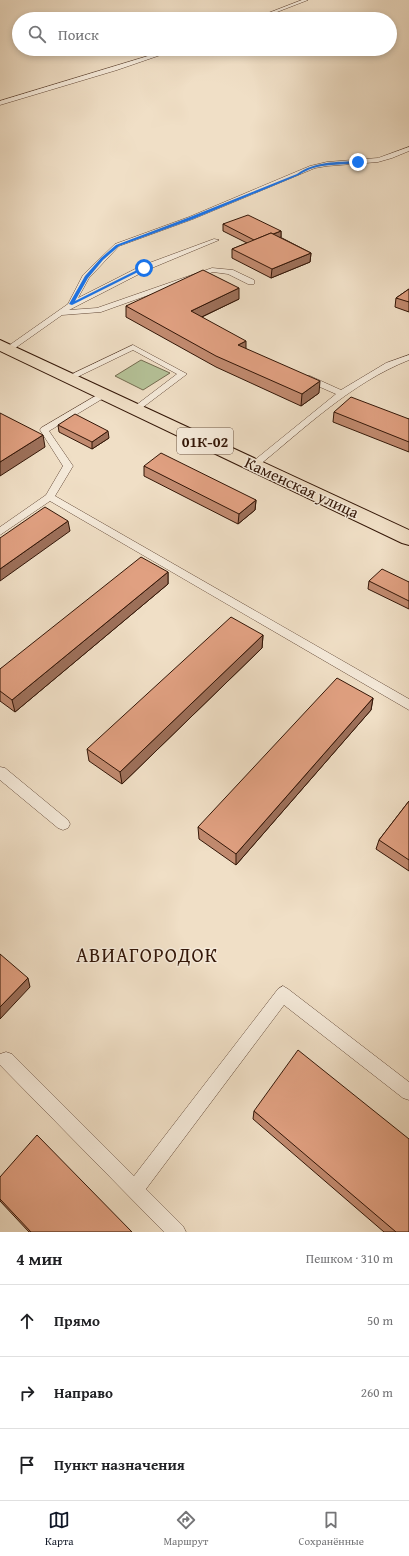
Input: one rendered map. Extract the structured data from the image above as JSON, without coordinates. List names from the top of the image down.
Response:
{
  "streets": {
    "main road": ["01К-02", "Каменская улица"]
  },
  "districts": ["АВИАГОРОДОК"],
  "page": {
    "search": "Поиск",
    "heading": ["4 мин", "Пешком · 310 m"],
    "list": [
      ["Прямо", "50 m"],
      ["Направо", "260 m"],
      "Пункт назначения"
    ],
    "nav": ["Карта", "Маршрут", "Сохранённые"]
  }
}
